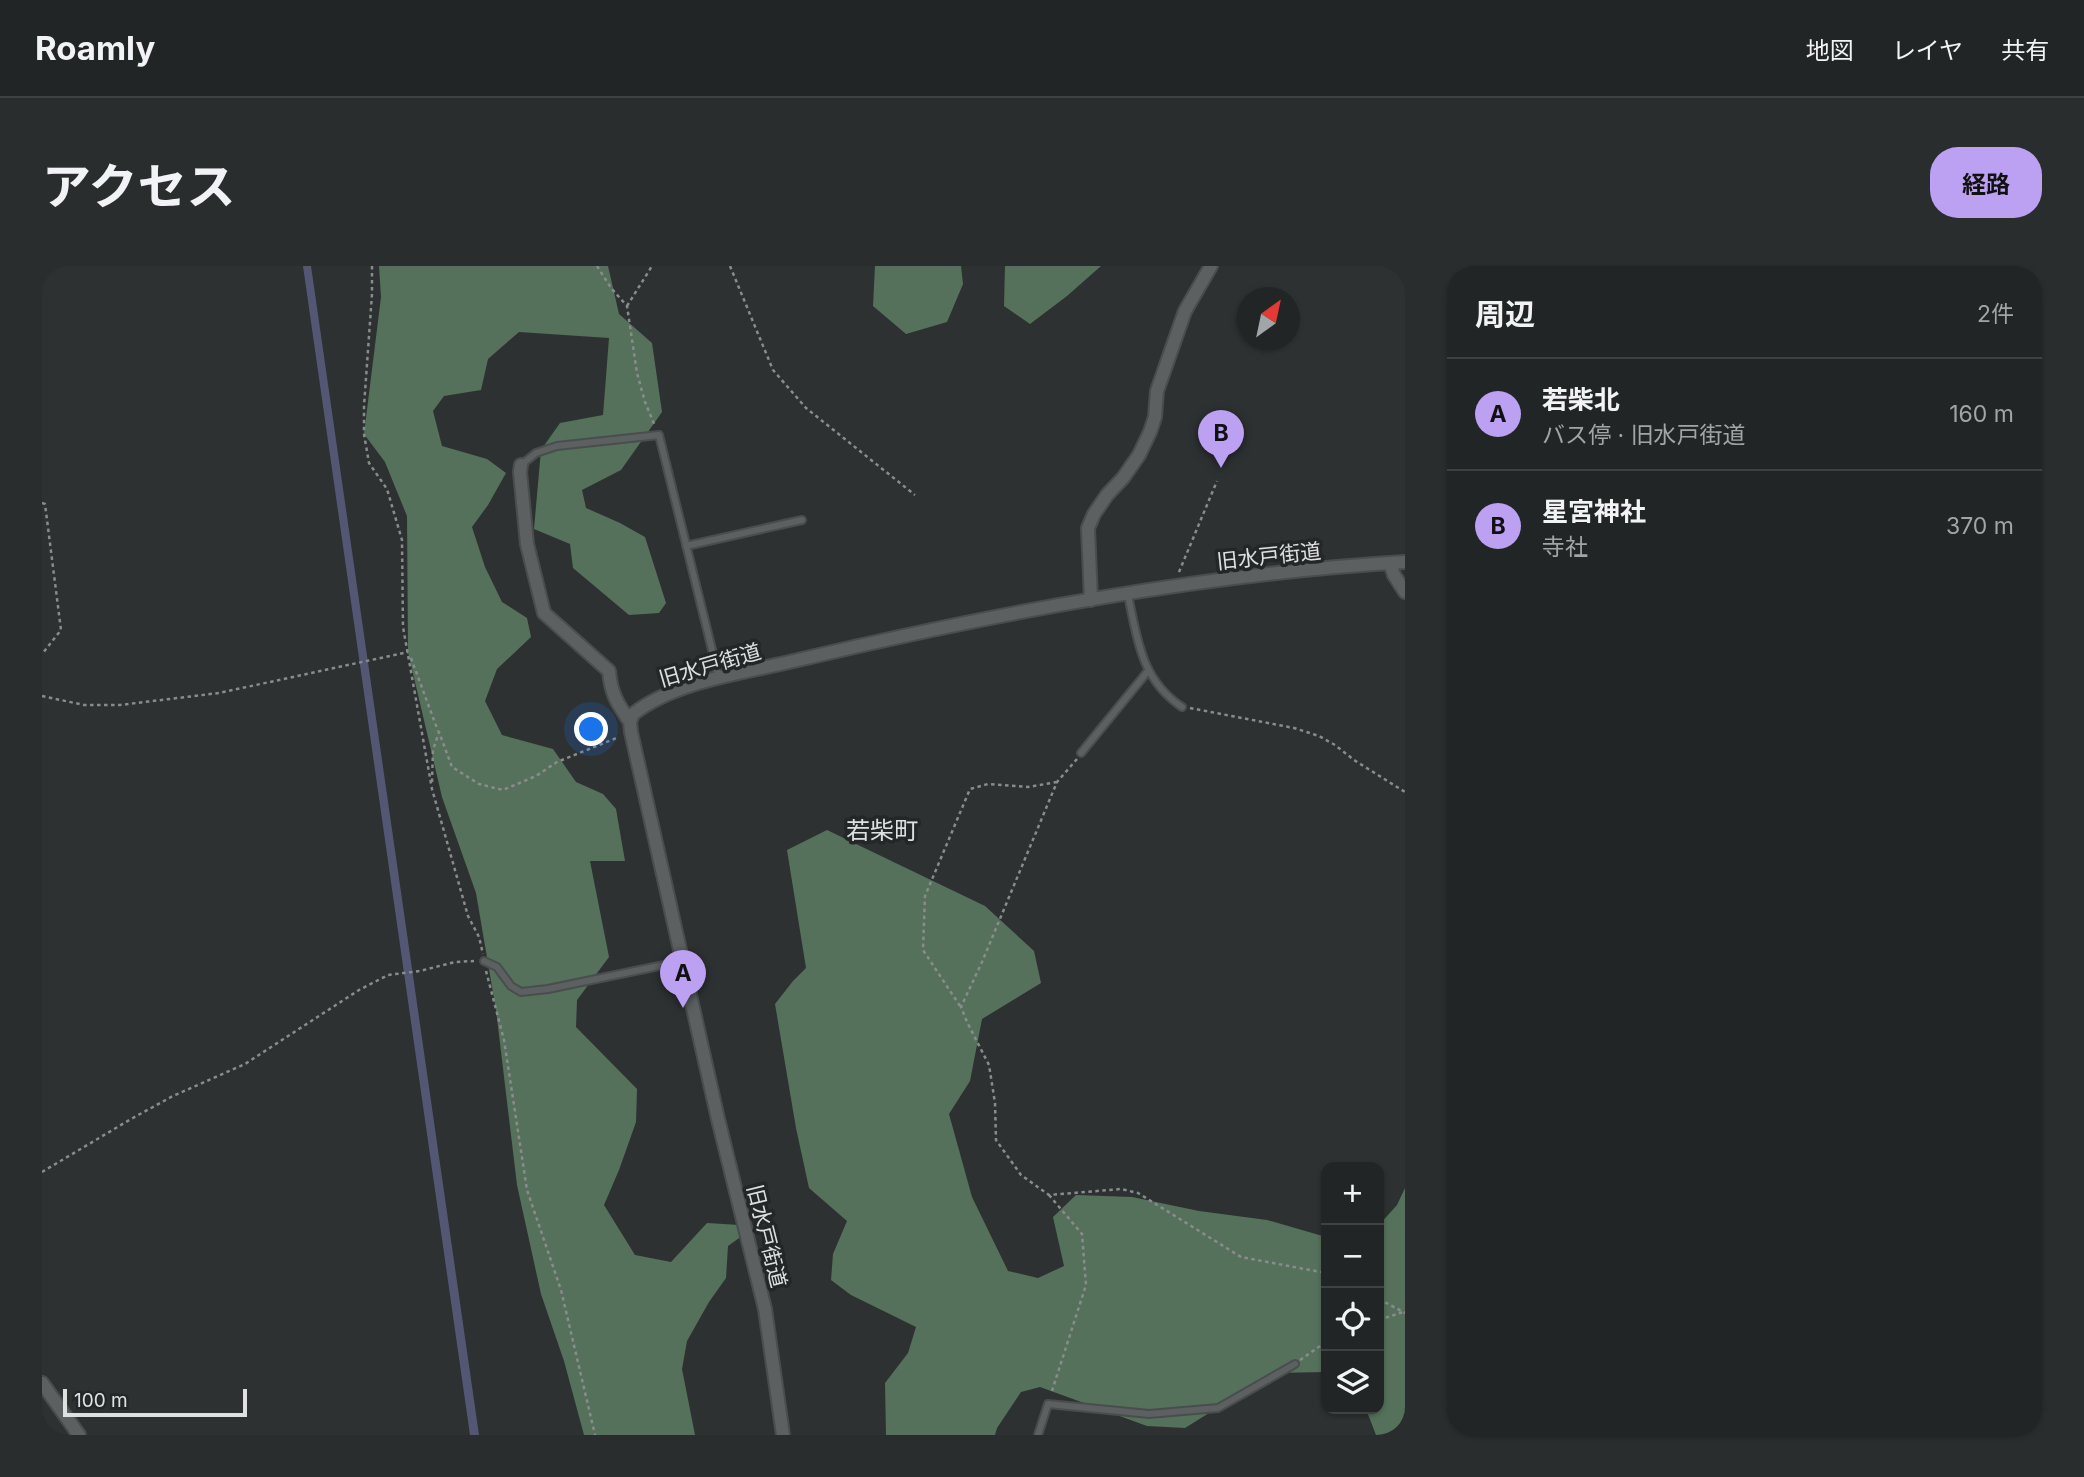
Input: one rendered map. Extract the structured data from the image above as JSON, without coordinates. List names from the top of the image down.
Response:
{
  "streets": {
    "street": ["旧水戸街道"]
  },
  "districts": ["若柴町"],
  "scale_bar": "100 m",
  "north": "top right",
  "page": {
    "header": "Roamly",
    "nav": ["地図", "レイヤ", "共有"],
    "title": "アクセス",
    "buttons": "経路",
    "heading": ["周辺", "2件"],
    "list": [
      {
        "mark": "A",
        "name": "若柴北",
        "note": "バス停 · 旧水戸街道",
        "value": "160 m"
      },
      {
        "mark": "B",
        "name": "星宮神社",
        "note": "寺社",
        "value": "370 m"
      }
    ],
    "pins": ["B", "A"],
    "map_buttons": ["+", "−"],
    "scale": "100 m"
  }
}
